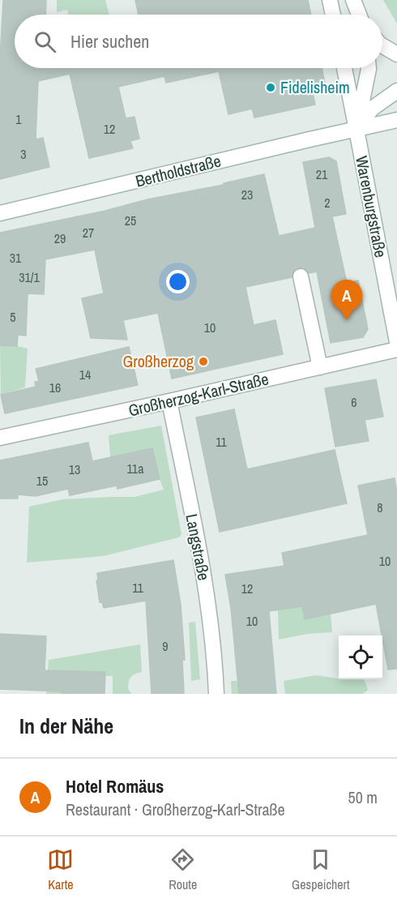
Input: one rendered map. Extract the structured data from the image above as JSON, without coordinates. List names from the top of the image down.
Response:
{
  "streets": {
    "street": [
      "Bertholdstraße",
      "Warenburgstraße",
      "Großherzog-Karl-Straße",
      "Langstraße"
    ]
  },
  "crossings": [
    ["Bertholdstraße", "Warenburgstraße"],
    ["Großherzog-Karl-Straße", "Langstraße"]
  ],
  "places": ["Fidelisheim", "Großherzog"],
  "house_numbers": [
    "1",
    "12",
    "3",
    "21",
    "23",
    "2",
    "25",
    "27",
    "29",
    "31",
    "31/1",
    "5",
    "10",
    "14",
    "16",
    "6",
    "11",
    "11a",
    "13",
    "15",
    "8",
    "10",
    "11",
    "12",
    "10",
    "9"
  ],
  "page": {
    "search": "Hier suchen",
    "pins": "A",
    "heading": "In der Nähe",
    "list": [
      {
        "mark": "A",
        "name": "Hotel Romäus",
        "note": "Restaurant · Großherzog-Karl-Straße",
        "value": "50 m"
      }
    ],
    "nav": ["Karte", "Route", "Gespeichert"]
  }
}
